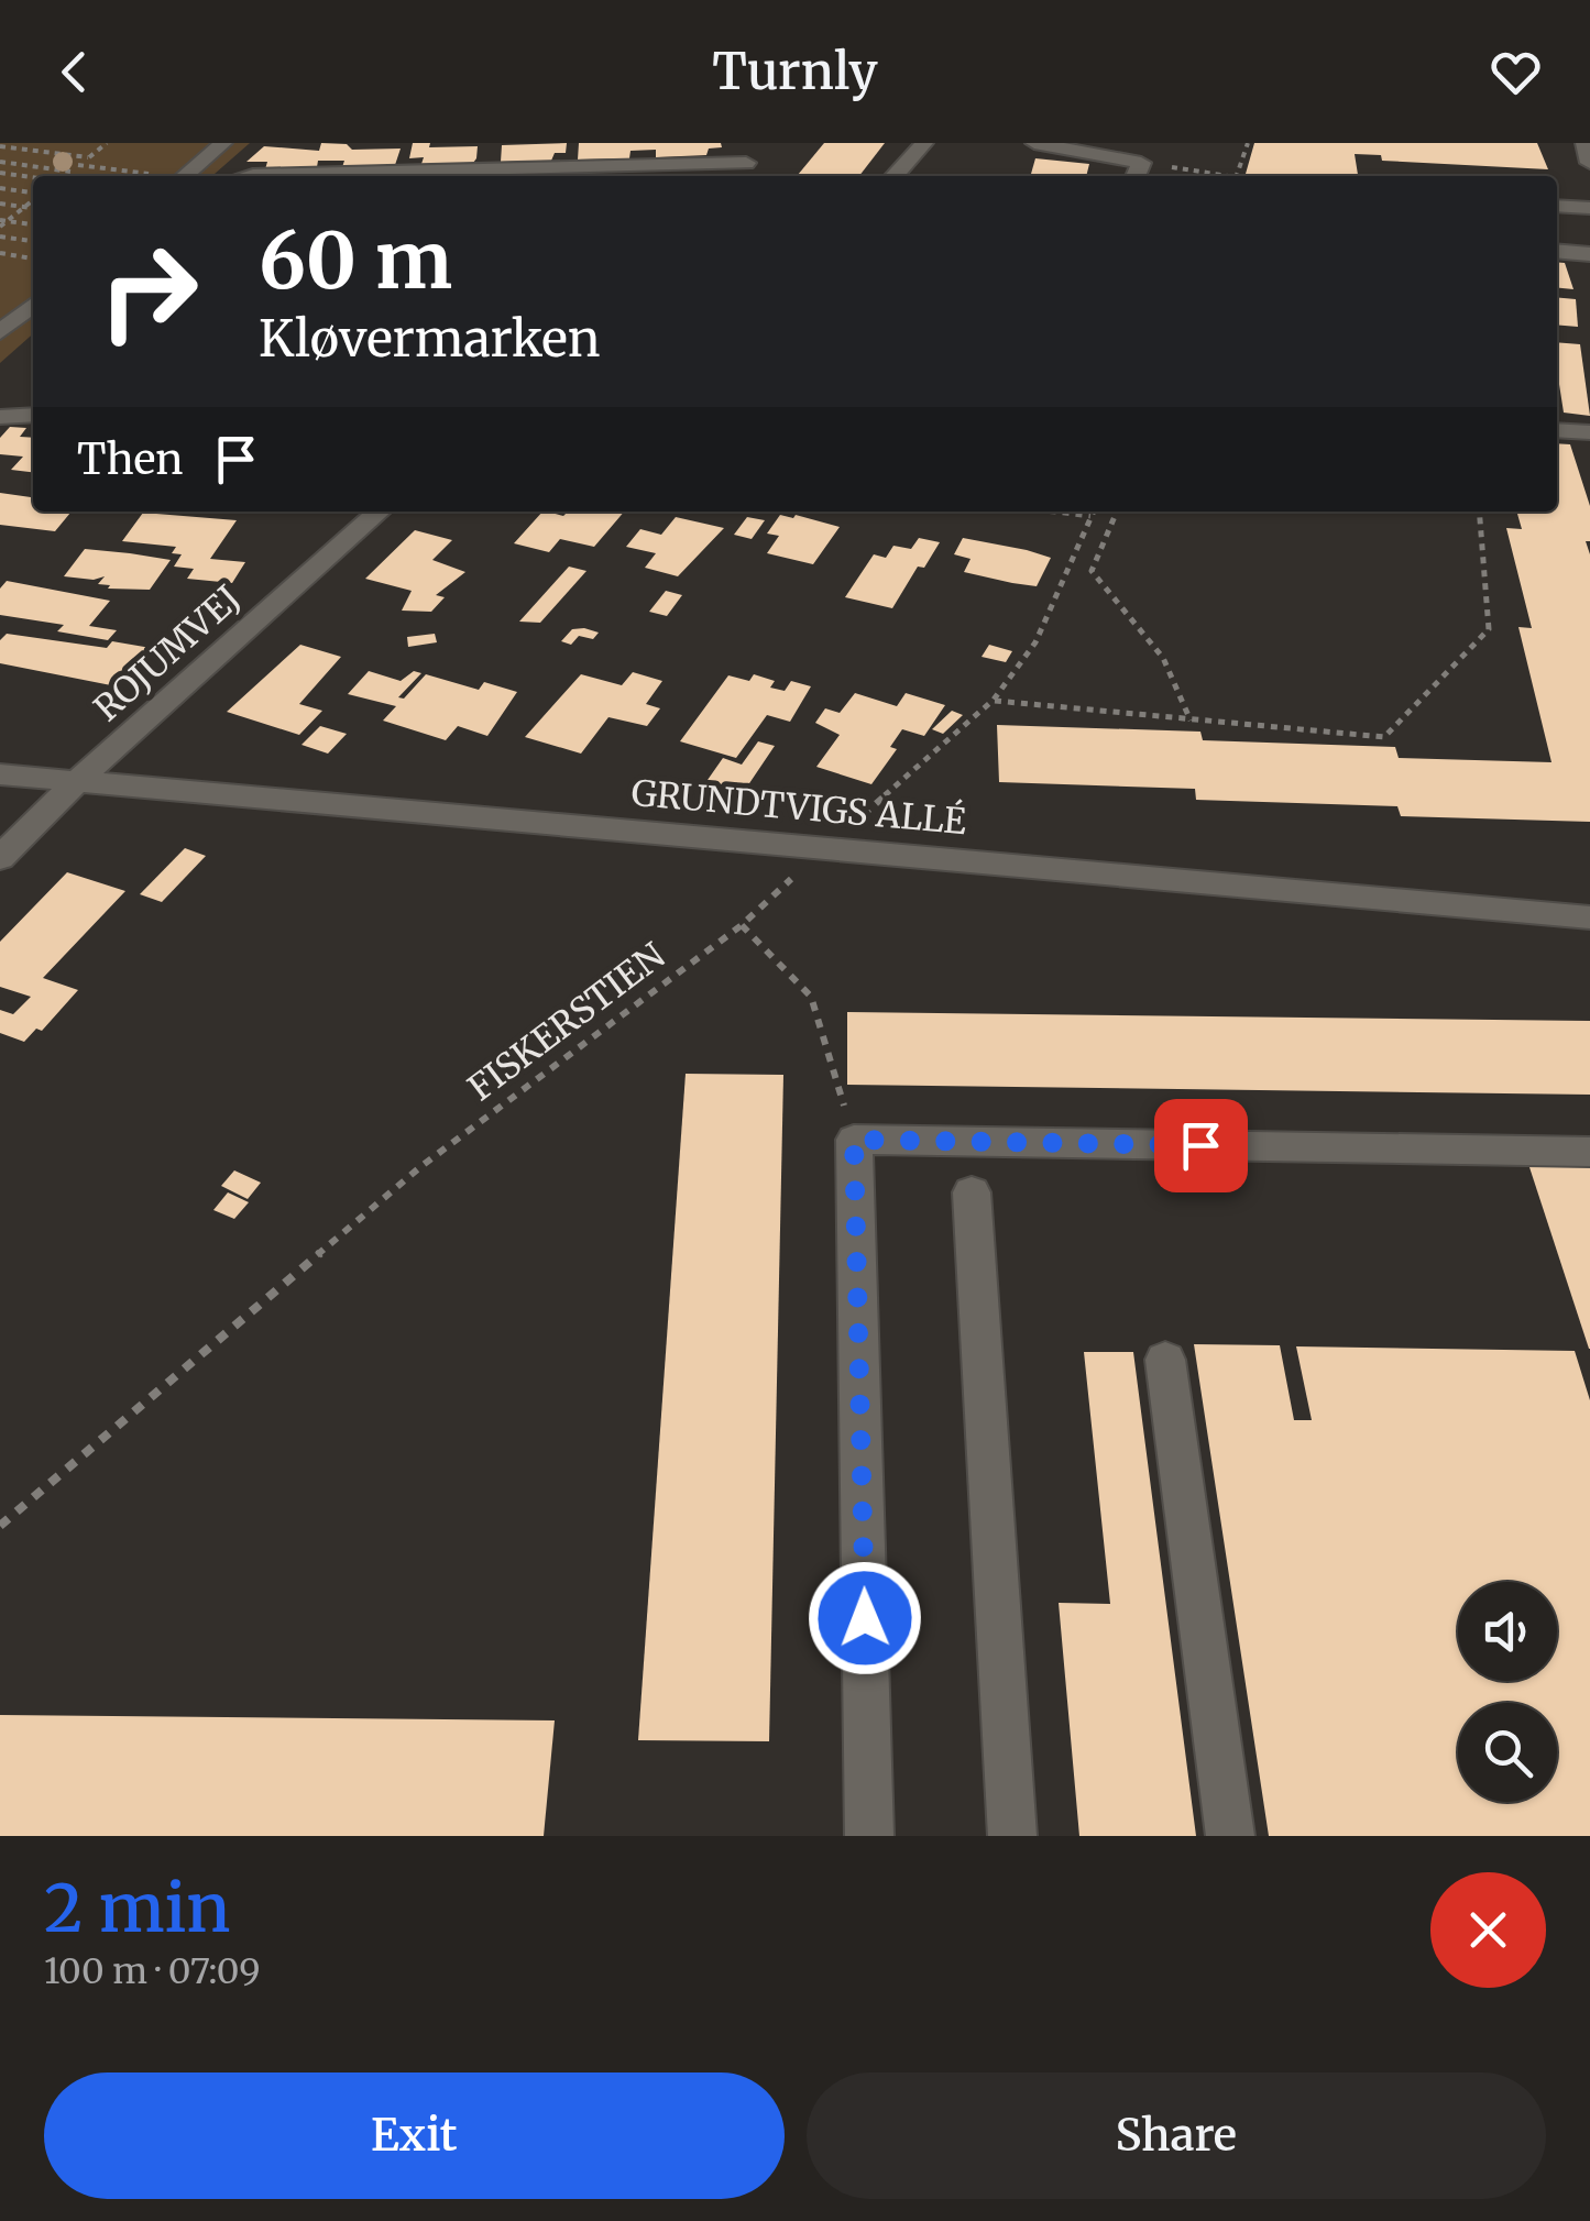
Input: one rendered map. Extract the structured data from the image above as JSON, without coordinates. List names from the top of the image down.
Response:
{
  "streets": {
    "street": ["ROJUMVEJ", "GRUNDTVIGS ALLÉ"],
    "path": ["FISKERSTIEN"]
  },
  "crossings": [
    ["ROJUMVEJ", "GRUNDTVIGS ALLÉ"],
    ["GRUNDTVIGS ALLÉ", "FISKERSTIEN"]
  ],
  "page": {
    "header": "Turnly",
    "turn": ["60 m", "Kløvermarken"],
    "then": "Then",
    "heading": ["2 min", "100 m · 07:09"],
    "buttons": ["Exit", "Share"]
  }
}
